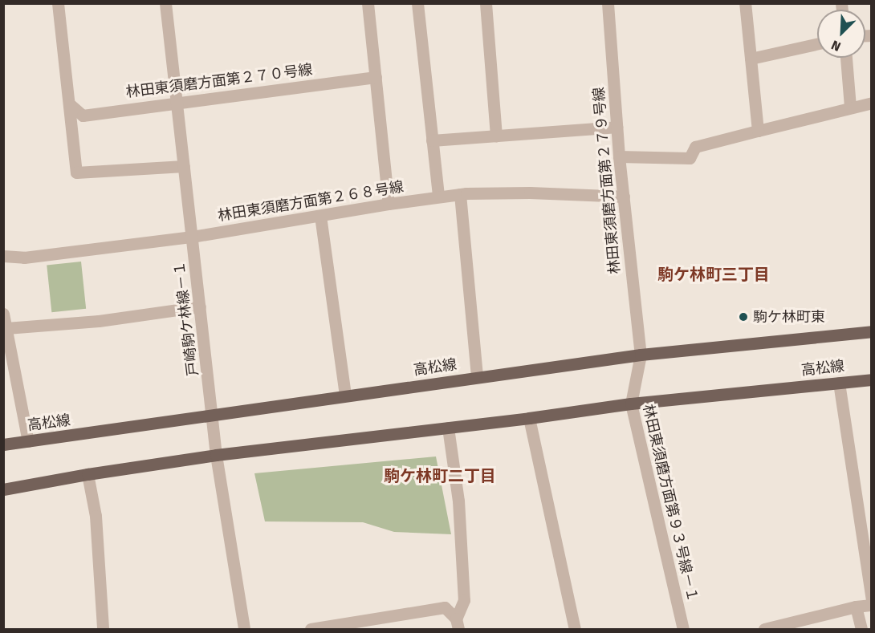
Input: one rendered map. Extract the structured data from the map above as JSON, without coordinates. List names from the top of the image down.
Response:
{
  "streets": {
    "main road": ["高松線"],
    "street": [
      "林田東須磨方面第２７０号線",
      "林田東須磨方面第２７９号線",
      "林田東須磨方面第２６８号線",
      "戸崎駒ケ林線－１",
      "林田東須磨方面第９３号線－１"
    ]
  },
  "crossings": [
    ["林田東須磨方面第２７０号線", "戸崎駒ケ林線－１"],
    ["林田東須磨方面第２７９号線", "林田東須磨方面第２６８号線"],
    ["林田東須磨方面第２７９号線", "高松線"],
    ["林田東須磨方面第２７９号線", "林田東須磨方面第９３号線－１"],
    ["林田東須磨方面第２６８号線", "戸崎駒ケ林線－１"],
    ["戸崎駒ケ林線－１", "高松線"],
    ["高松線", "林田東須磨方面第９３号線－１"]
  ],
  "districts": ["駒ケ林町三丁目", "駒ケ林町二丁目"],
  "places": ["駒ケ林町東"],
  "north": "bottom left"
}
